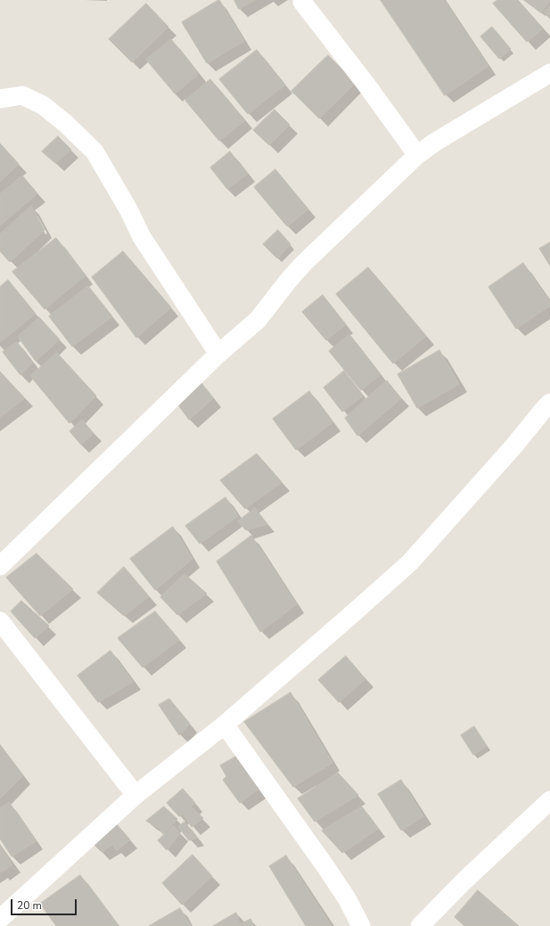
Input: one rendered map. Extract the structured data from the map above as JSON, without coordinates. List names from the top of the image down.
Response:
{
  "scale_bar": "20 m"
}
